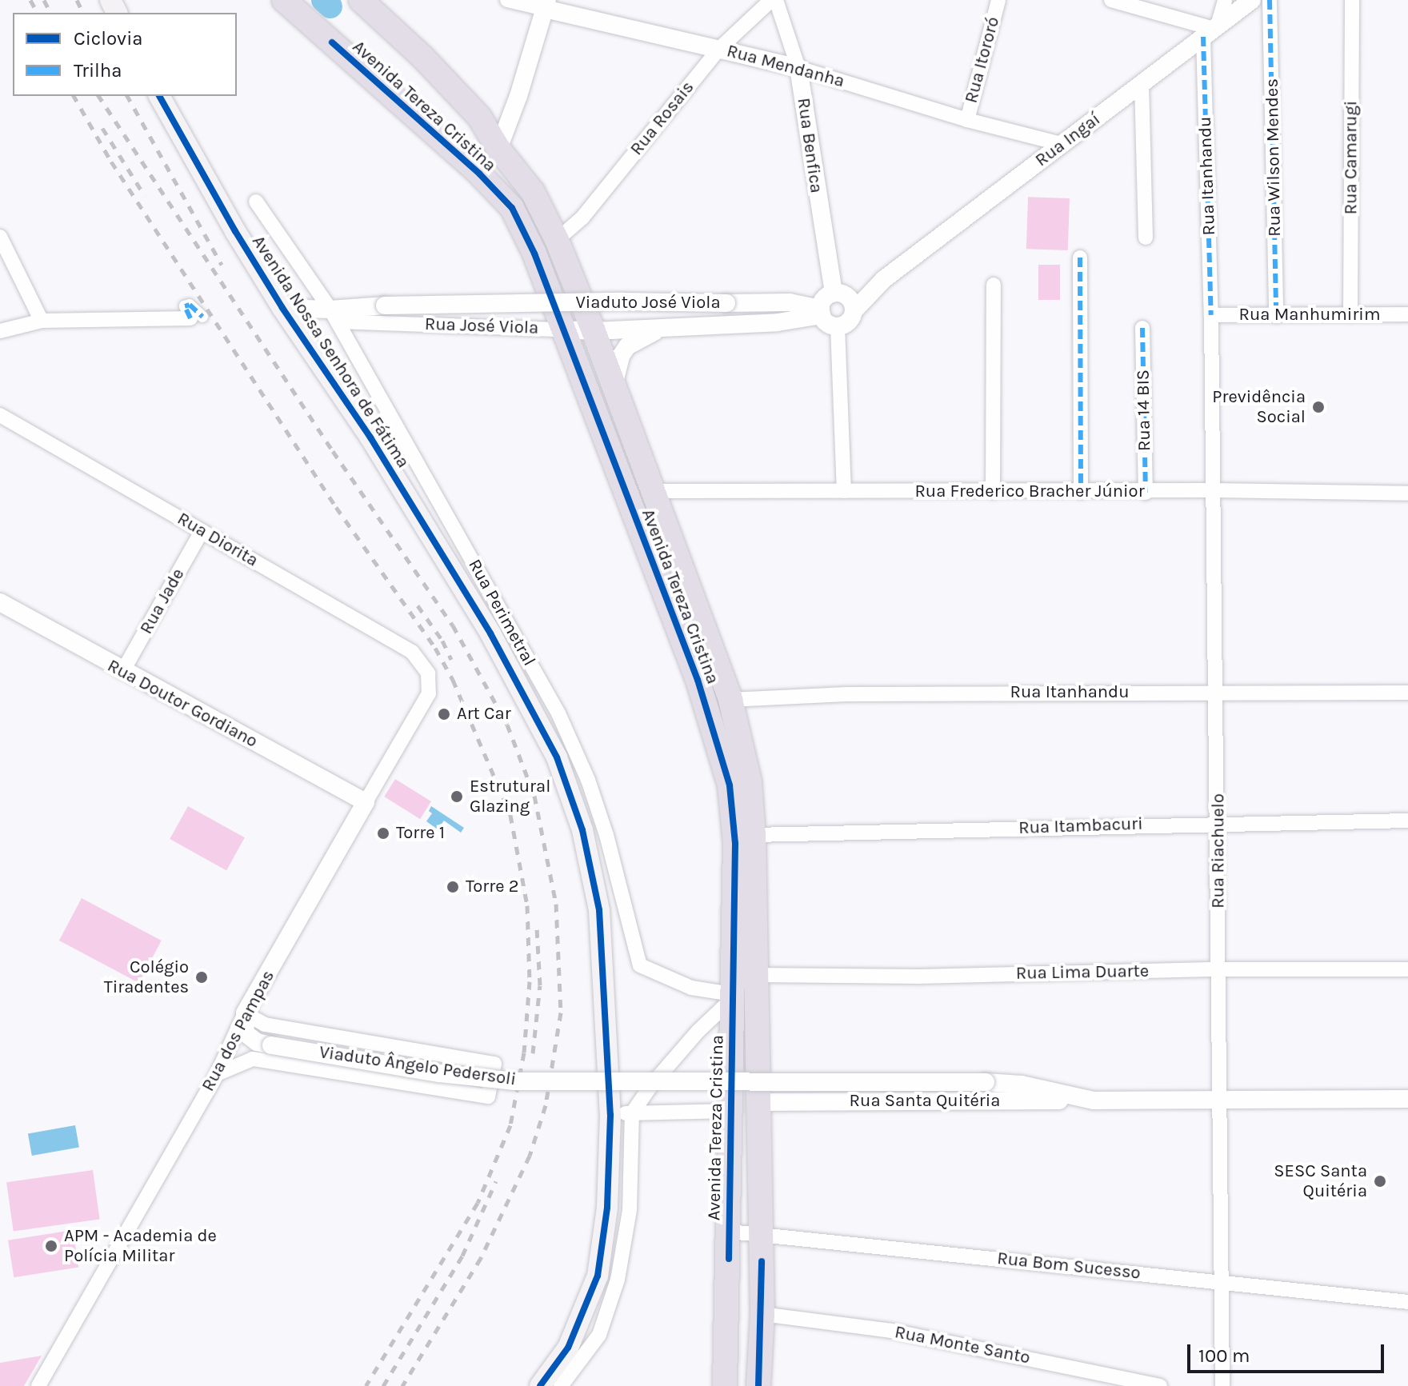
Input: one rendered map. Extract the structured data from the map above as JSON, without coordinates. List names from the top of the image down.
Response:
{
  "streets": {
    "highway": ["Avenida Tereza Cristina"],
    "main road": ["Avenida Nossa Senhora de Fátima"],
    "street": [
      "Rua Itororó",
      "Rua Mendanha",
      "Rua Rosais",
      "Rua Ingaí",
      "Rua Benfica",
      "Rua Wilson Mendes",
      "Rua Camarugi",
      "Rua Itanhandu",
      "Viaduto José Viola",
      "Rua Manhumirim",
      "Rua José Viola",
      "Rua 14 BIS",
      "Rua Frederico Bracher Júnior",
      "Rua Diorita",
      "Rua Jade",
      "Rua Perimetral",
      "Rua Doutor Gordiano",
      "Rua Itambacuri",
      "Rua Riachuelo",
      "Rua Lima Duarte",
      "Rua dos Pampas",
      "Viaduto Ângelo Pedersoli",
      "Rua Santa Quitéria",
      "Rua Bom Sucesso",
      "Rua Monte Santo"
    ]
  },
  "crossings": [
    ["Rua Itororó", "Rua Mendanha"],
    ["Rua Mendanha", "Rua Rosais"],
    ["Rua Mendanha", "Rua Ingaí"],
    ["Rua Mendanha", "Rua Benfica"],
    ["Avenida Tereza Cristina", "Rua Rosais"],
    ["Avenida Tereza Cristina", "Rua Itanhandu"],
    ["Avenida Tereza Cristina", "Rua José Viola"],
    ["Avenida Tereza Cristina", "Rua Frederico Bracher Júnior"],
    ["Avenida Tereza Cristina", "Rua Perimetral"],
    ["Avenida Tereza Cristina", "Rua Itambacuri"],
    ["Avenida Tereza Cristina", "Rua Lima Duarte"],
    ["Avenida Tereza Cristina", "Rua Santa Quitéria"],
    ["Avenida Tereza Cristina", "Rua Bom Sucesso"],
    ["Avenida Tereza Cristina", "Rua Monte Santo"],
    ["Rua Ingaí", "Rua Benfica"],
    ["Rua Ingaí", "Rua Itanhandu"],
    ["Rua Ingaí", "Viaduto José Viola"],
    ["Rua Ingaí", "Rua José Viola"],
    ["Rua Benfica", "Viaduto José Viola"],
    ["Rua Benfica", "Rua José Viola"],
    ["Rua Wilson Mendes", "Rua Manhumirim"],
    ["Rua Camarugi", "Rua Manhumirim"],
    ["Rua Itanhandu", "Rua Manhumirim"],
    ["Rua Itanhandu", "Rua Riachuelo"],
    ["Viaduto José Viola", "Rua José Viola"],
    ["Viaduto José Viola", "Avenida Nossa Senhora de Fátima"],
    ["Viaduto José Viola", "Rua Perimetral"],
    ["Rua Manhumirim", "Rua Riachuelo"],
    ["Rua José Viola", "Rua Perimetral"],
    ["Rua 14 BIS", "Rua Frederico Bracher Júnior"],
    ["Rua Frederico Bracher Júnior", "Rua Riachuelo"],
    ["Rua Diorita", "Rua Jade"],
    ["Rua Diorita", "Rua dos Pampas"],
    ["Rua Jade", "Rua Doutor Gordiano"],
    ["Rua Doutor Gordiano", "Rua dos Pampas"],
    ["Rua Itambacuri", "Rua Riachuelo"],
    ["Rua Riachuelo", "Rua Lima Duarte"],
    ["Rua Riachuelo", "Rua Santa Quitéria"],
    ["Rua Riachuelo", "Rua Bom Sucesso"],
    ["Viaduto Ângelo Pedersoli", "Rua Santa Quitéria"]
  ],
  "places": [
    "Previdência Social",
    "Art Car",
    "Estrutural Glazing",
    "Torre 1",
    "Torre 2",
    "Colégio Tiradentes",
    "SESC Santa Quitéria",
    "APM - Academia de Polícia Militar"
  ],
  "legend": ["Ciclovia", "Trilha"],
  "scale_bar": "100 m"
}
